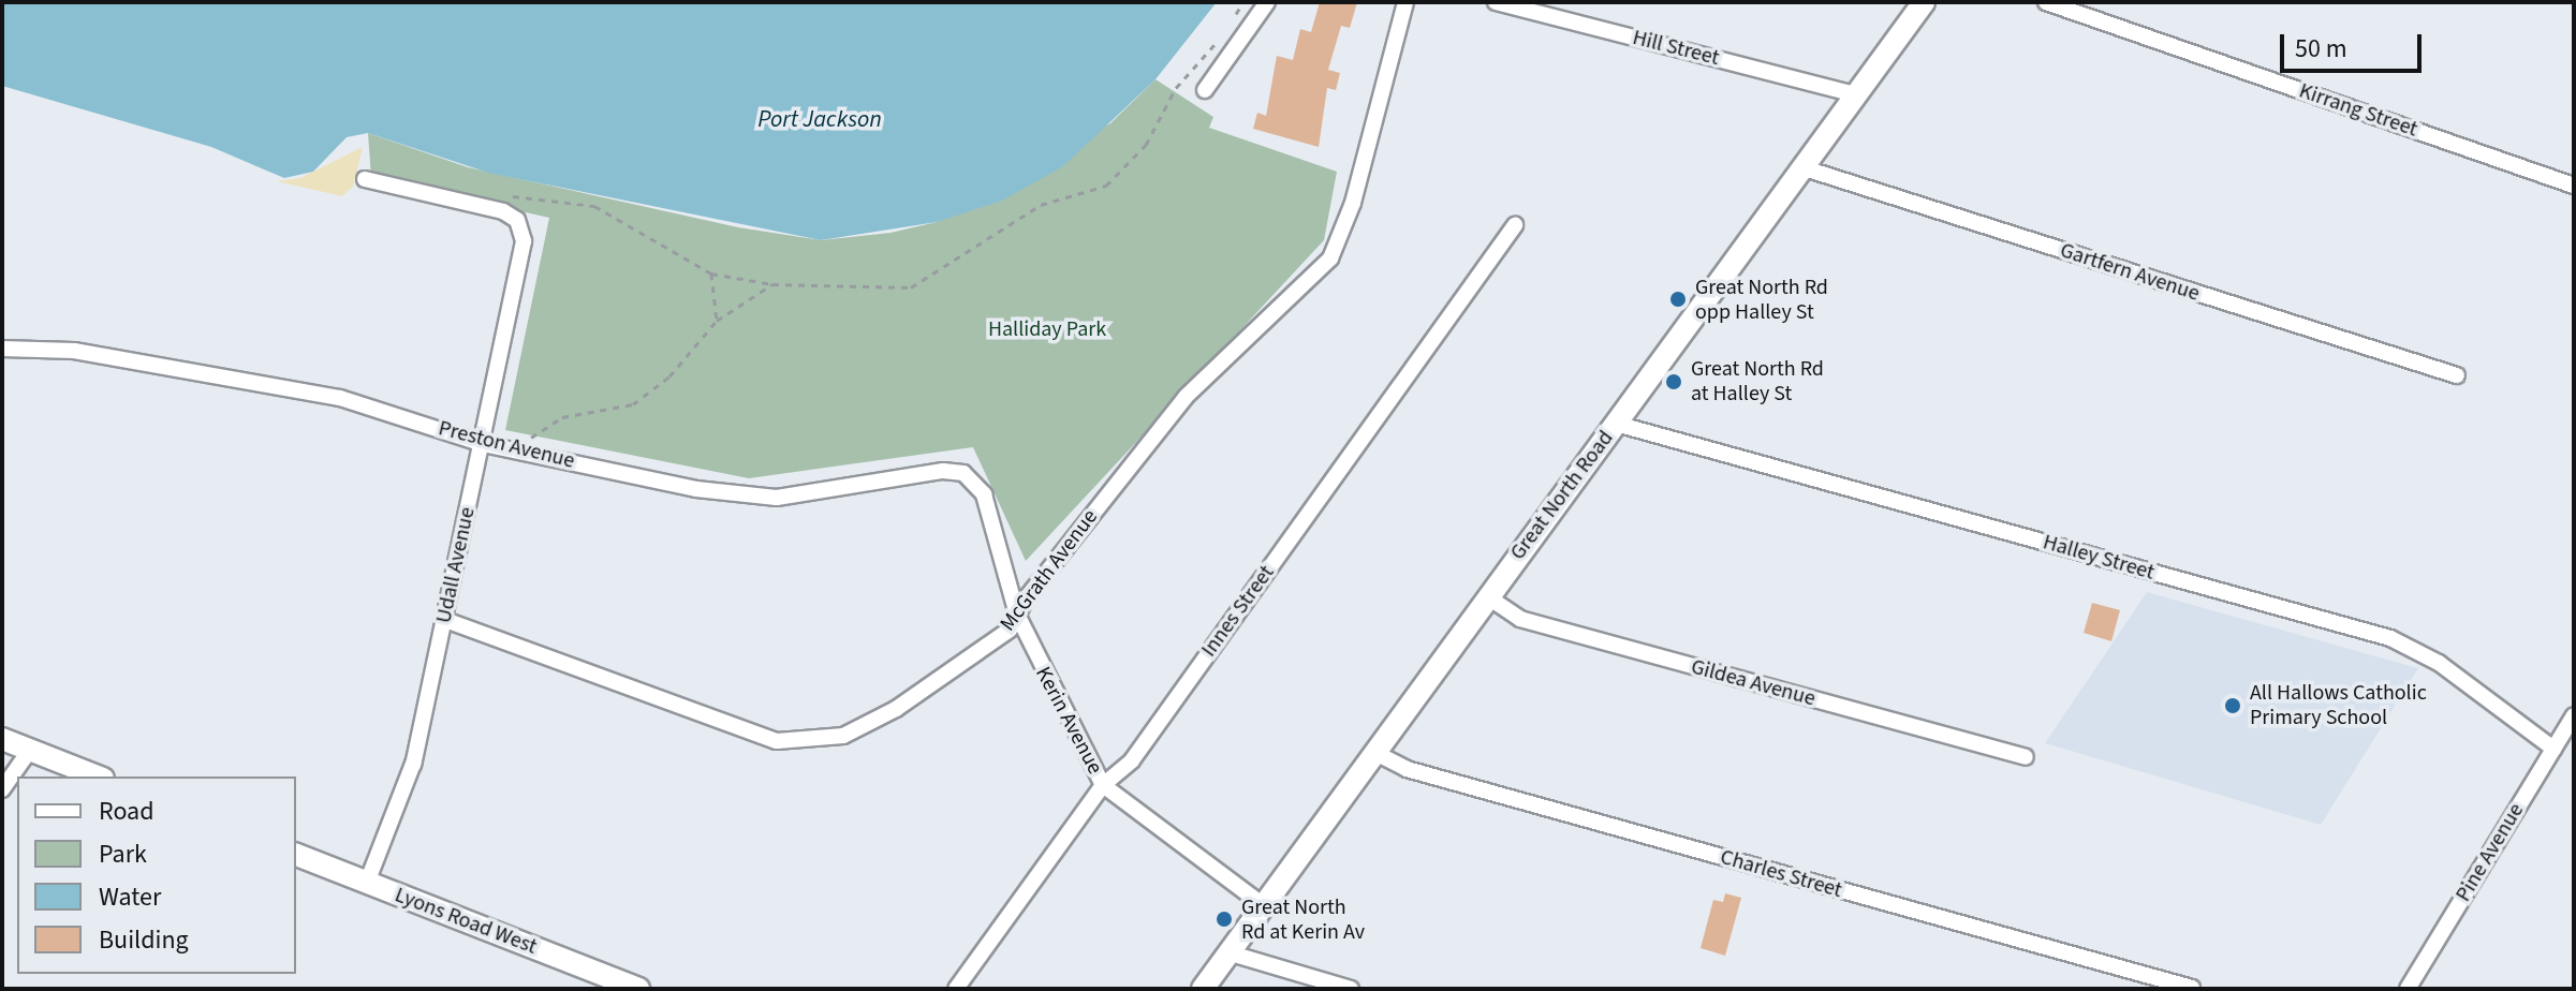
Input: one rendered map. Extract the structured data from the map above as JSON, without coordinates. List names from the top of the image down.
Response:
{
  "streets": {
    "main road": ["Great North Road", "Lyons Road West"],
    "street": [
      "Hill Street",
      "Kirrang Street",
      "Gartfern Avenue",
      "Preston Avenue",
      "Halley Street",
      "Udall Avenue",
      "McGrath Avenue",
      "Innes Street",
      "Gildea Avenue",
      "Kerin Avenue",
      "Pine Avenue",
      "Charles Street"
    ]
  },
  "crossings": [
    ["Hill Street", "Great North Road"],
    ["Gartfern Avenue", "Great North Road"],
    ["Preston Avenue", "Udall Avenue"],
    ["Preston Avenue", "Kerin Avenue"],
    ["Great North Road", "Halley Street"],
    ["Great North Road", "Gildea Avenue"],
    ["Great North Road", "Kerin Avenue"],
    ["Great North Road", "Charles Street"],
    ["Halley Street", "Pine Avenue"],
    ["Udall Avenue", "McGrath Avenue"],
    ["Udall Avenue", "Lyons Road West"],
    ["McGrath Avenue", "Kerin Avenue"],
    ["Innes Street", "Kerin Avenue"]
  ],
  "water": ["Port Jackson"],
  "parks": ["Halliday Park"],
  "places": [
    "Great North Rd opp Halley St",
    "Great North Rd at Halley St",
    "All Hallows Catholic Primary School",
    "Great North Rd at Kerin Av"
  ],
  "legend": [
    "Road",
    "Park",
    "Water",
    "Building"
  ],
  "scale_bar": "50 m"
}
